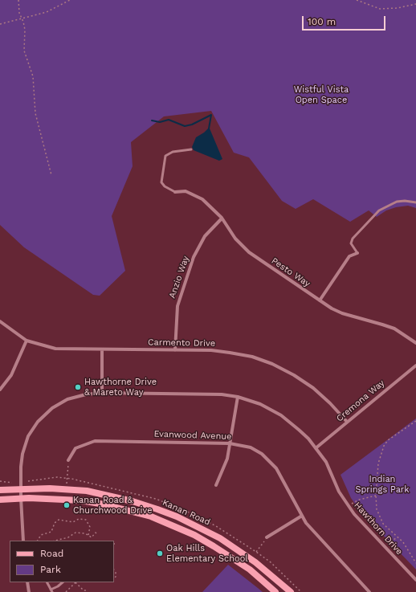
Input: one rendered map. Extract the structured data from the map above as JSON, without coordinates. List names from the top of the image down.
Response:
{
  "streets": {
    "main road": ["Kanan Road"],
    "street": [
      "Pesto Way",
      "Anzio Way",
      "Carmento Drive",
      "Cremona Way",
      "Evanwood Avenue",
      "Hawthorn Drive"
    ]
  },
  "crossings": [
    ["Pesto Way", "Anzio Way"],
    ["Anzio Way", "Carmento Drive"],
    ["Carmento Drive", "Cremona Way"],
    ["Cremona Way", "Hawthorn Drive"],
    ["Kanan Road", "Hawthorn Drive"]
  ],
  "parks": ["Wistful Vista Open Space", "Indian Springs Park"],
  "places": ["Hawthorne Drive & Mareto Way", "Kanan Road & Churchwood Drive", "Oak Hills Elementary School"],
  "legend": ["Road", "Park"],
  "scale_bar": "100 m"
}
